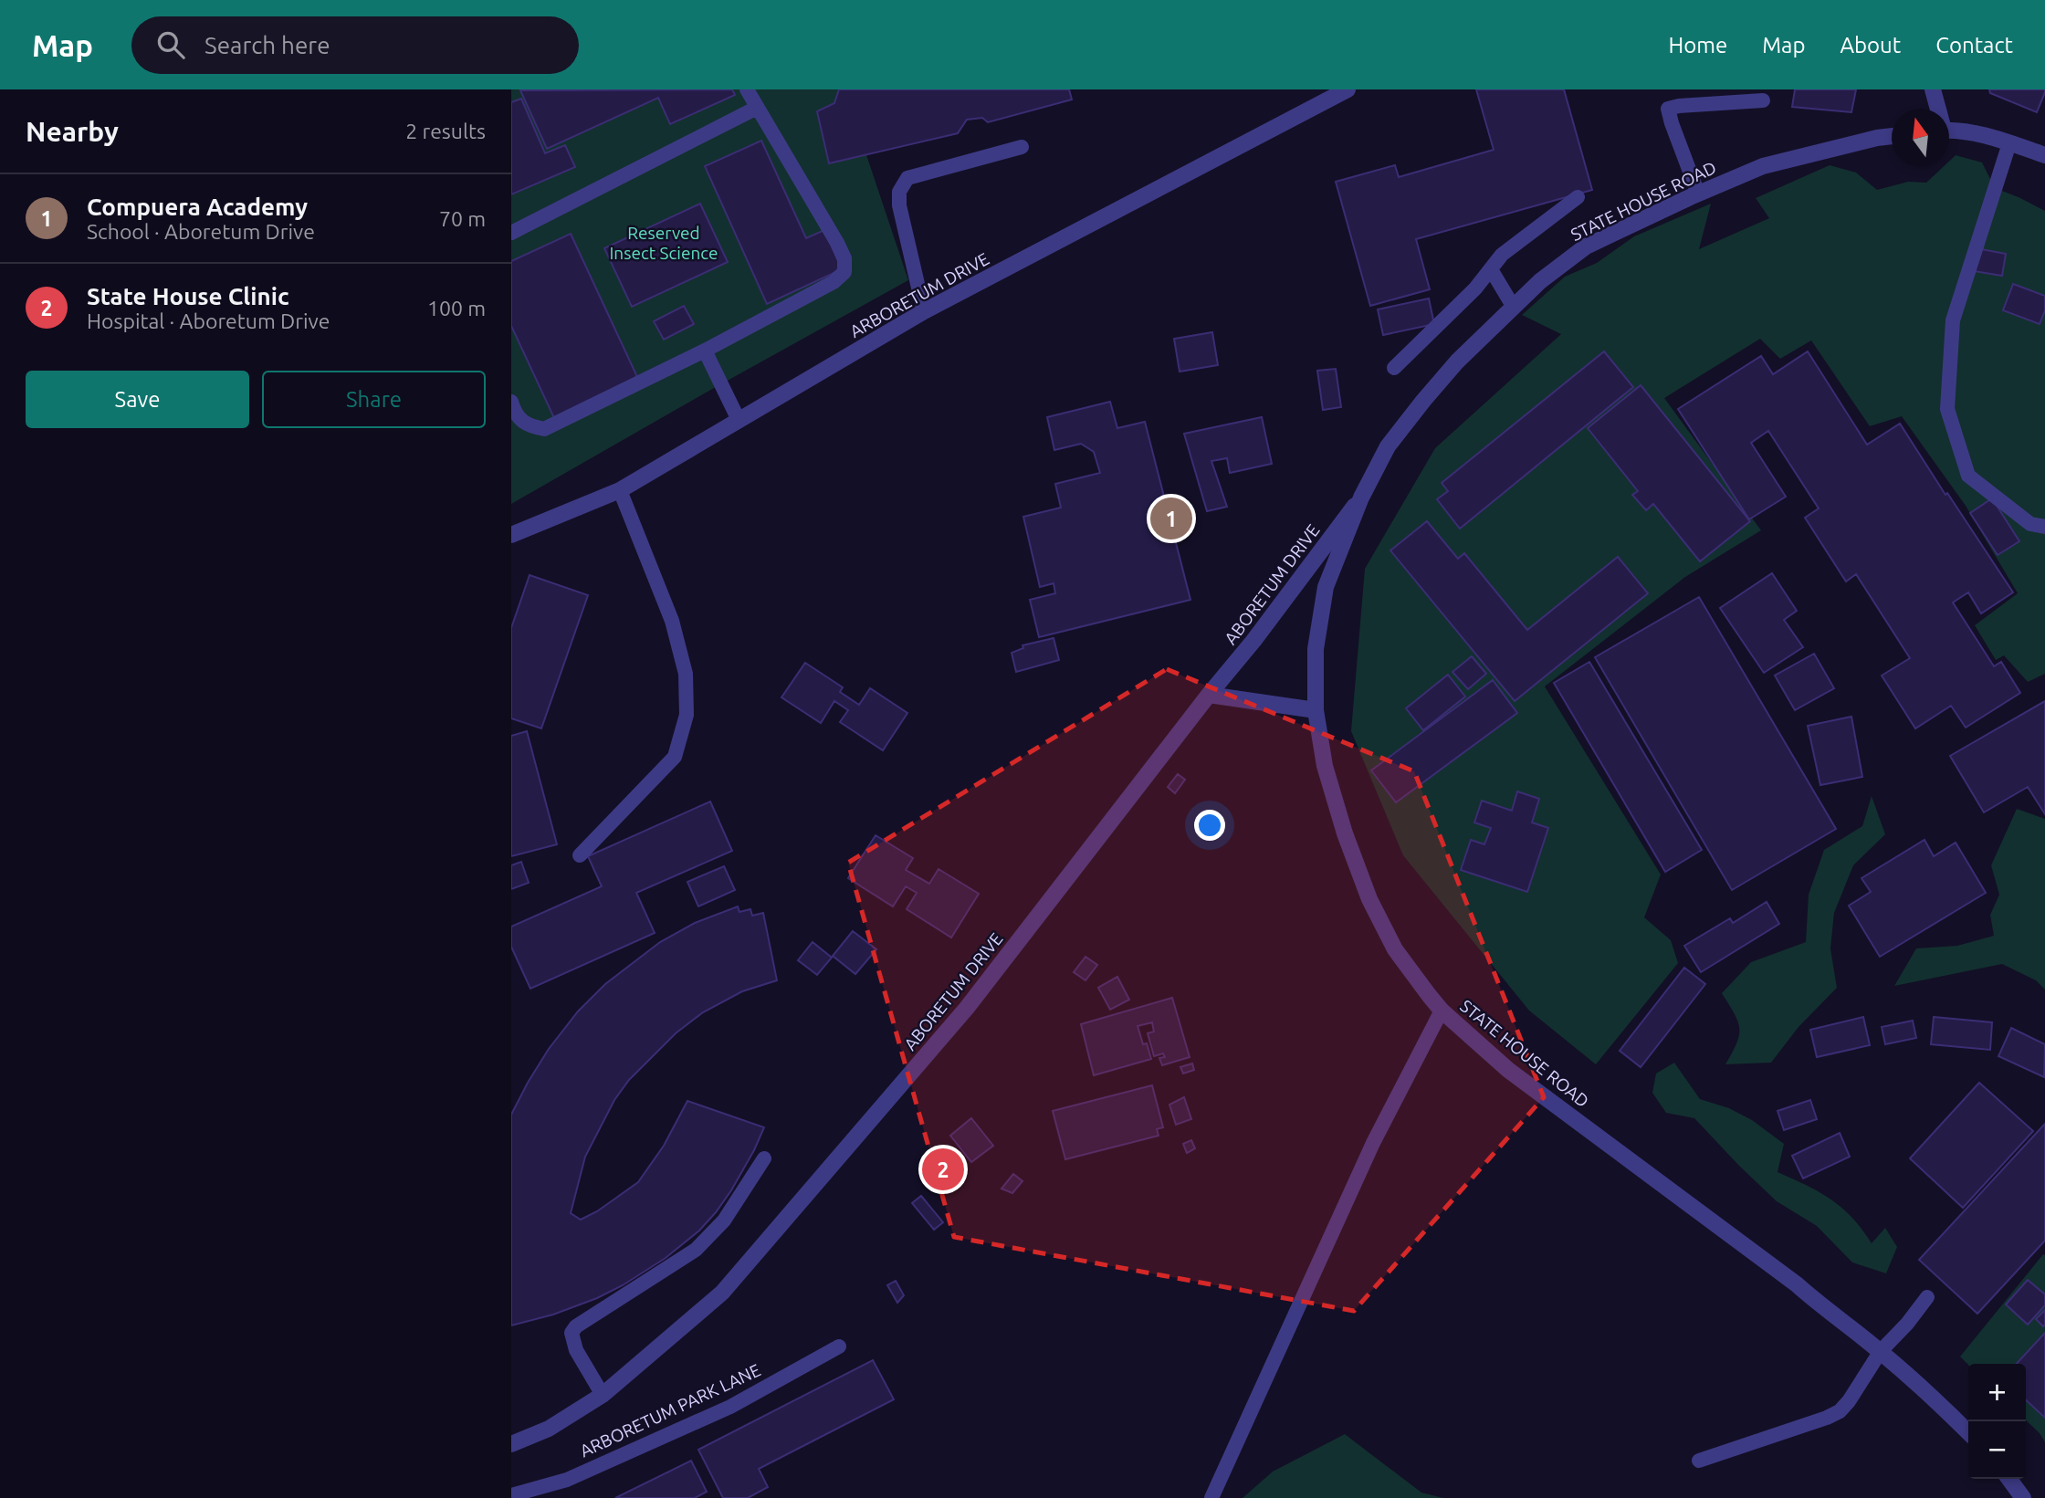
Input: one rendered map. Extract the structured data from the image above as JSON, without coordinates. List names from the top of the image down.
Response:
{
  "streets": {
    "street": ["STATE HOUSE ROAD", "ARBORETUM DRIVE", "ABORETUM DRIVE"],
    "lane": ["ARBORETUM PARK LANE"]
  },
  "crossings": [
    ["STATE HOUSE ROAD", "ABORETUM DRIVE"]
  ],
  "parks": ["Reserved Insect Science"],
  "north": "top",
  "page": {
    "header": "Map",
    "search": "Search here",
    "nav": [
      "Home",
      "Map",
      "About",
      "Contact"
    ],
    "heading": ["Nearby", "2 results"],
    "list": [
      {
        "mark": "1",
        "name": "Compuera Academy",
        "note": "School · Aboretum Drive",
        "value": "70 m"
      },
      {
        "mark": "2",
        "name": "State House Clinic",
        "note": "Hospital · Aboretum Drive",
        "value": "100 m"
      }
    ],
    "buttons": ["Save", "Share"],
    "pins": ["1", "2"],
    "map_buttons": ["+", "−"]
  }
}
